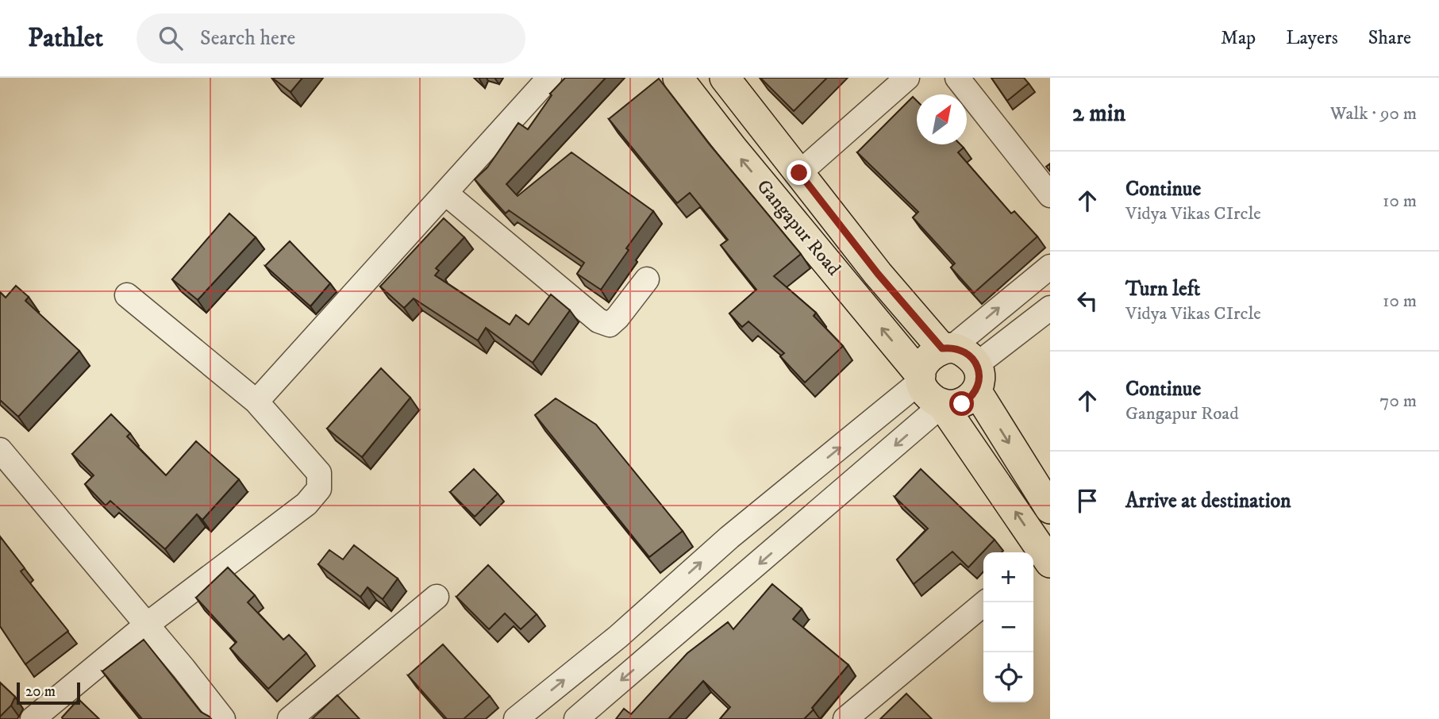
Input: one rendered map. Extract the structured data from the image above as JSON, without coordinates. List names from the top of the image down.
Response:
{
  "streets": {
    "main road": ["Gangapur Road"]
  },
  "scale_bar": "20 m",
  "north": "top right",
  "page": {
    "header": "Pathlet",
    "search": "Search here",
    "nav": ["Map", "Layers", "Share"],
    "heading": ["2 min", "Walk · 90 m"],
    "list": [
      ["Continue", "Vidya Vikas CIrcle", "10 m"],
      ["Turn left", "Vidya Vikas CIrcle", "10 m"],
      ["Continue", "Gangapur Road", "70 m"],
      "Arrive at destination"
    ],
    "map_buttons": ["+", "−"],
    "scale": "20 m"
  }
}
